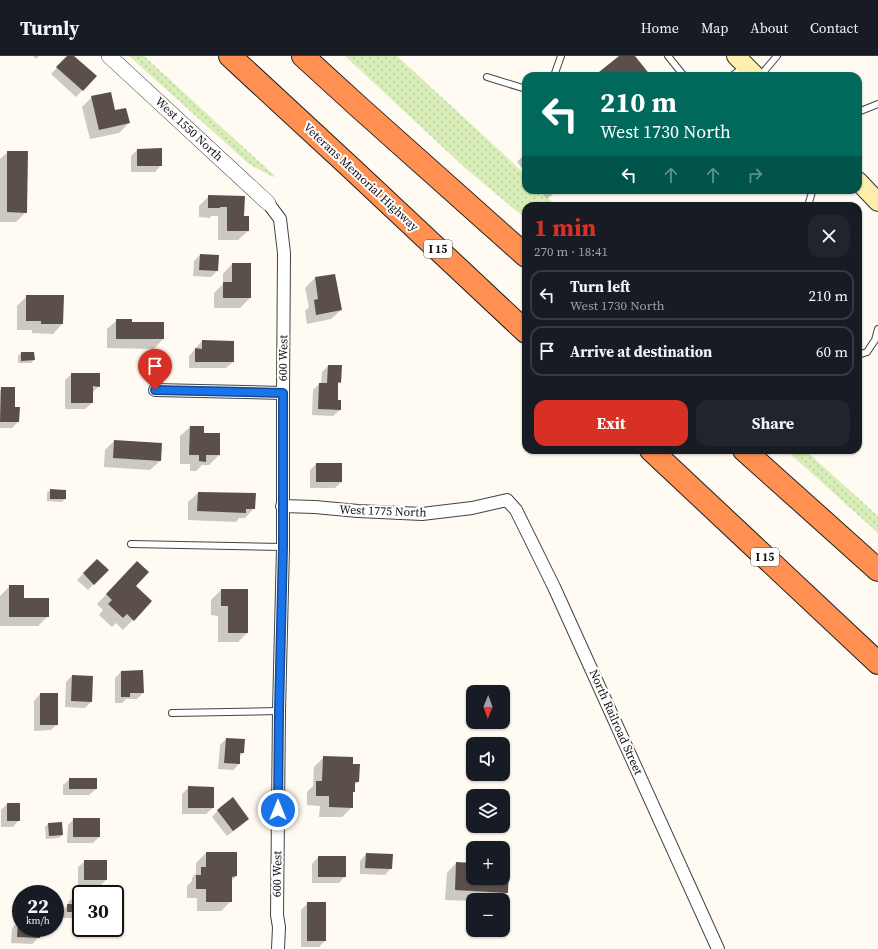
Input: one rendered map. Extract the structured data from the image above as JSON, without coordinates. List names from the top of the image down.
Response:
{
  "streets": {
    "highway": ["Veterans Memorial Highway", "I 15"],
    "street": [
      "West 1550 North",
      "600 West",
      "West 1775 North",
      "North Railroad Street"
    ]
  },
  "crossings": [
    ["West 1550 North", "600 West"],
    ["600 West", "West 1775 North"],
    ["West 1775 North", "North Railroad Street"]
  ],
  "north": "bottom",
  "page": {
    "header": "Turnly",
    "nav": [
      "Home",
      "Map",
      "About",
      "Contact"
    ],
    "turn": ["210 m", "West 1730 North"],
    "heading": ["1 min", "270 m · 18:41"],
    "list": [
      {
        "name": "Turn left",
        "note": "West 1730 North",
        "value": "210 m"
      },
      {
        "name": "Arrive at destination",
        "value": "60 m"
      }
    ],
    "buttons": ["Exit", "Share"],
    "map_buttons": ["+", "−"],
    "speed": "22 km/h",
    "limit": "30"
  }
}
